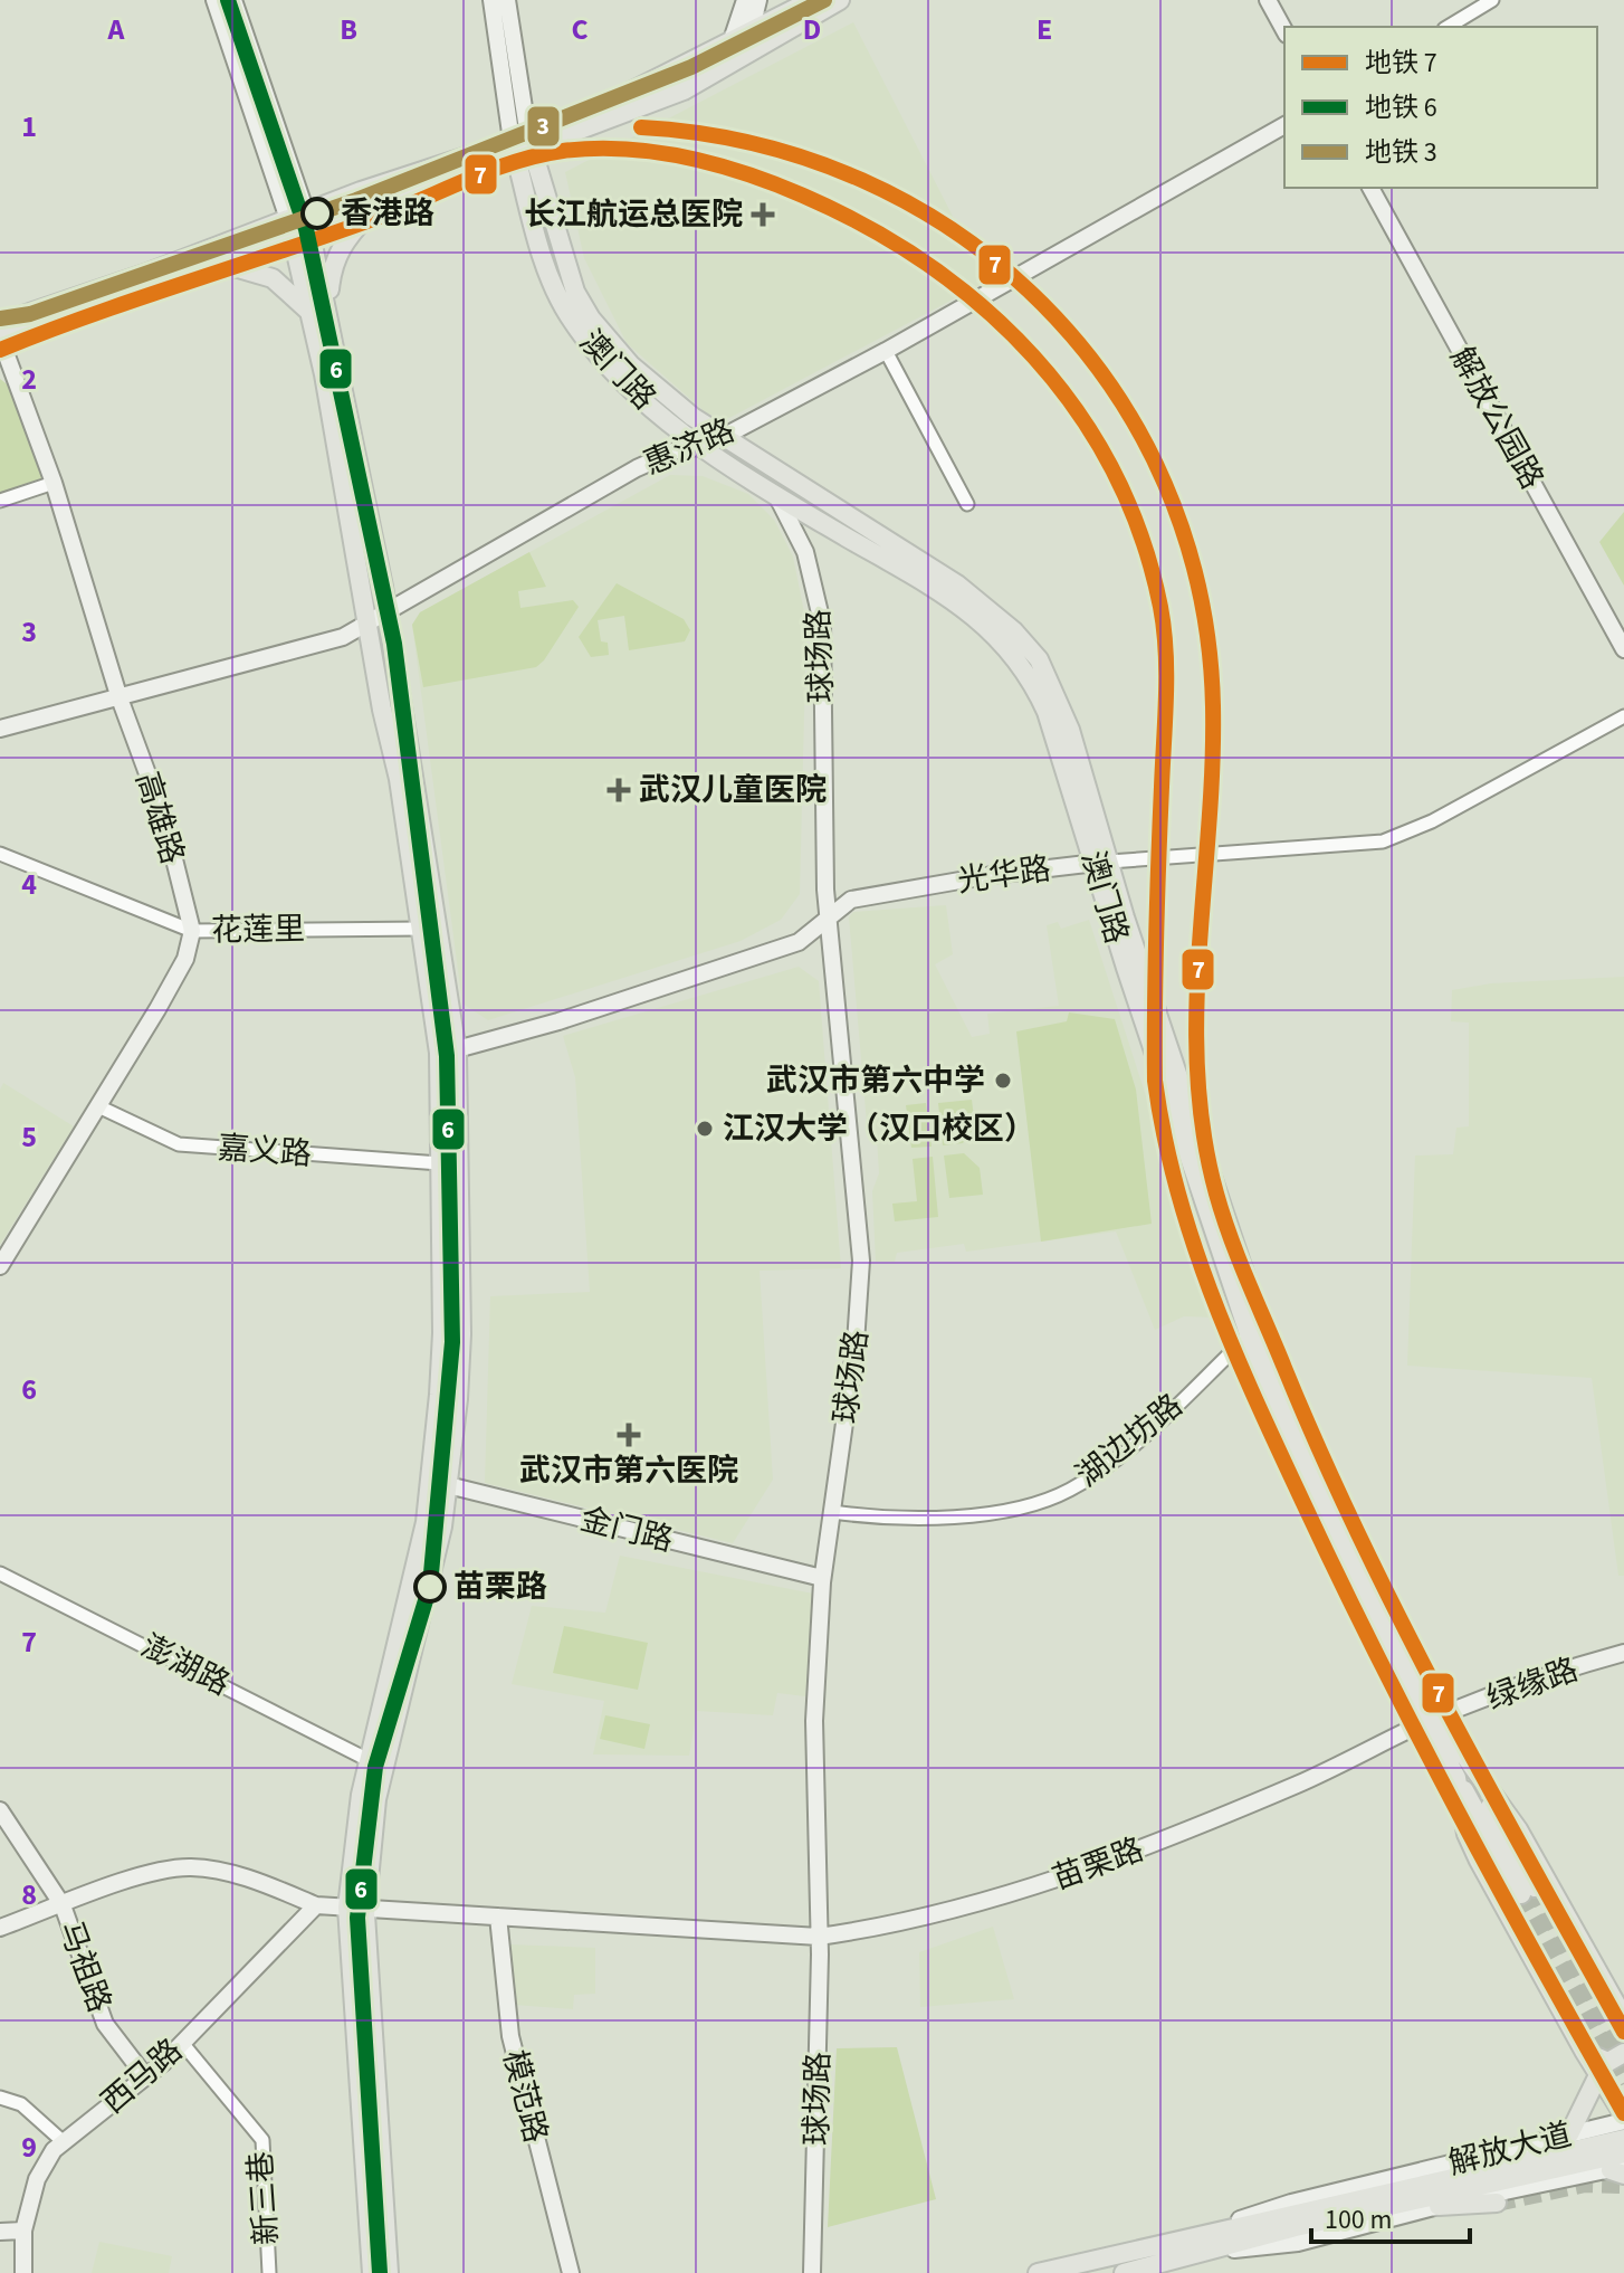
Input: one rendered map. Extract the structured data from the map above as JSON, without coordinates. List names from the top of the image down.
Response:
{
  "streets": {
    "main road": ["澳门路", "解放大道"],
    "street": [
      "解放公园路",
      "惠济路",
      "球场路",
      "高雄路",
      "光华路",
      "花莲里",
      "嘉义路",
      "湖边坊路",
      "金门路",
      "澎湖路",
      "绿缘路",
      "苗栗路",
      "马祖路",
      "西马路",
      "模范路",
      "新三巷"
    ]
  },
  "crossings": [
    ["澳门路", "惠济路"],
    ["澳门路", "球场路"],
    ["澳门路", "光华路"],
    ["澳门路", "湖边坊路"],
    ["澳门路", "绿缘路"],
    ["澳门路", "苗栗路"],
    ["澳门路", "解放大道"],
    ["惠济路", "高雄路"],
    ["球场路", "光华路"],
    ["球场路", "湖边坊路"],
    ["球场路", "金门路"],
    ["球场路", "苗栗路"],
    ["高雄路", "花莲里"],
    ["绿缘路", "苗栗路"],
    ["苗栗路", "马祖路"],
    ["苗栗路", "西马路"],
    ["苗栗路", "模范路"],
    ["马祖路", "西马路"],
    ["西马路", "新三巷"]
  ],
  "places": {
    "other": [
      "香港路",
      "武汉市第六中学",
      "江汉大学（汉口校区）",
      "苗栗路"
    ],
    "health": ["长江航运总医院", "武汉儿童医院", "武汉市第六医院"]
  },
  "lines": ["metro line 6", "metro line 3", "metro line 7"],
  "legend": ["地铁 7", "地铁 6", "地铁 3"],
  "scale_bar": "100 m",
  "grid": {
    "columns": [
      "A",
      "B",
      "C",
      "D",
      "E"
    ],
    "rows": [
      "1",
      "2",
      "3",
      "4",
      "5",
      "6",
      "7",
      "8",
      "9"
    ]
  }
}
